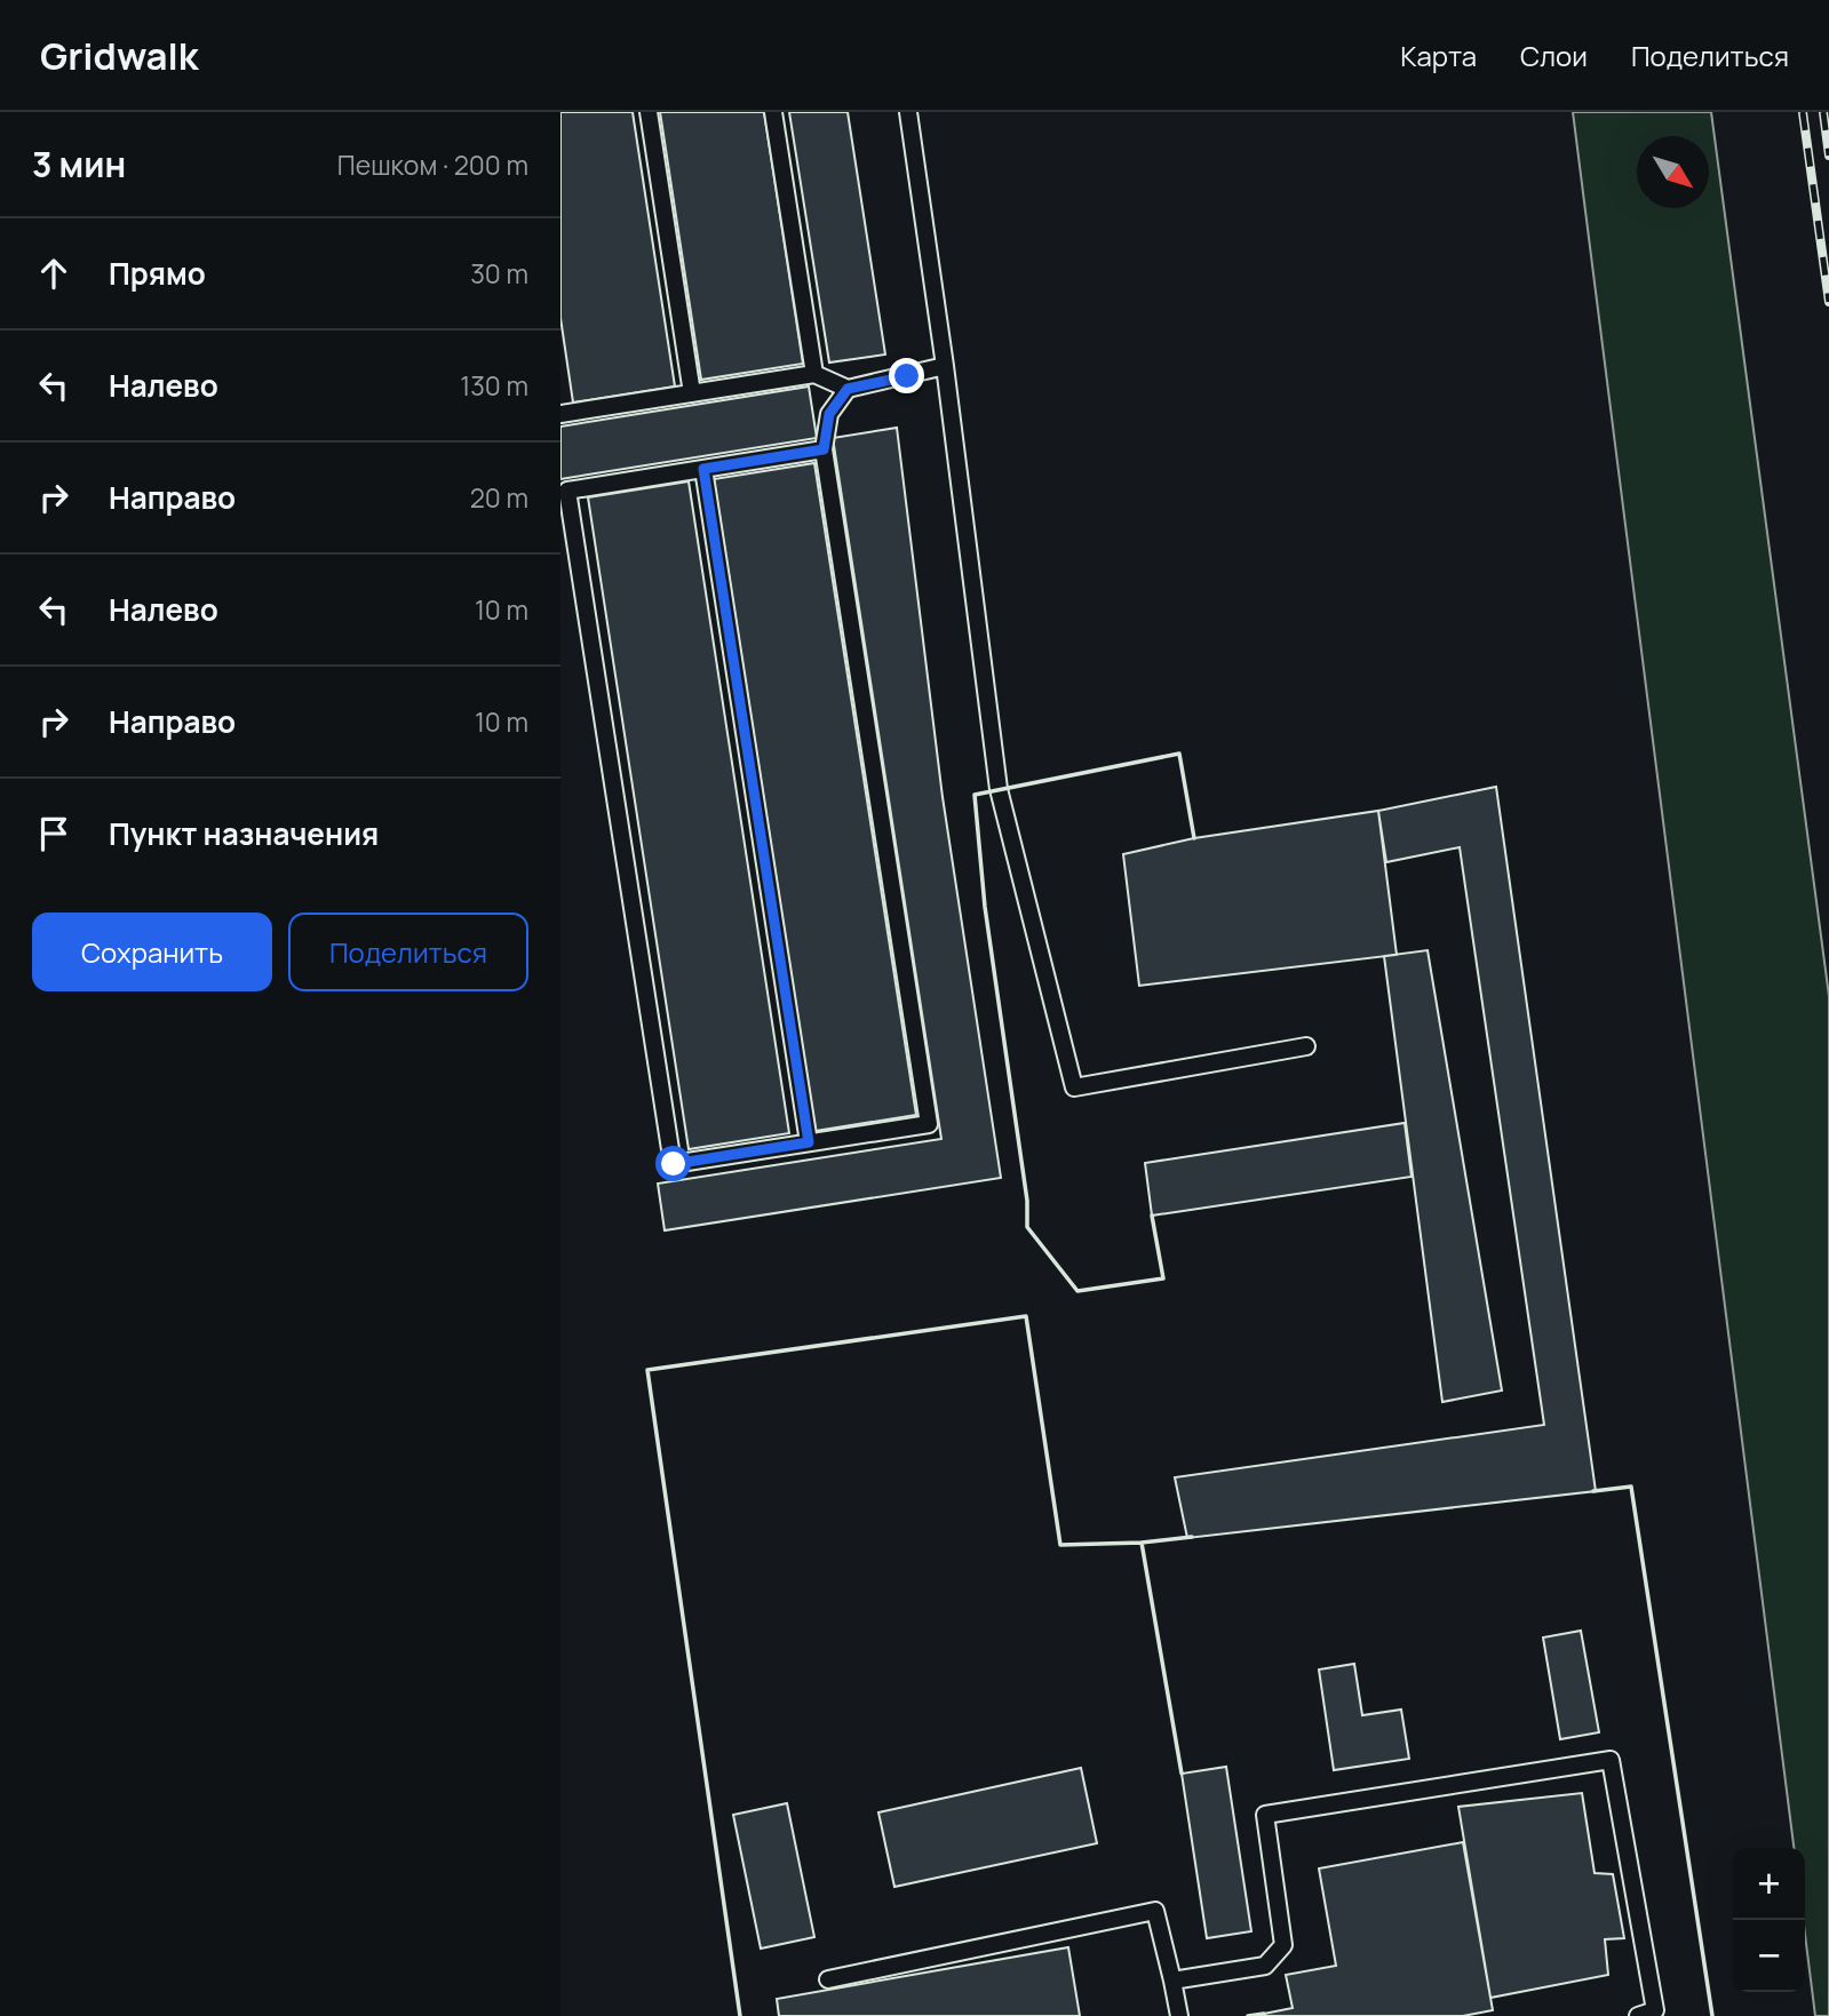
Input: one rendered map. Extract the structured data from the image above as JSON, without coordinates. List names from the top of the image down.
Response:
{
  "north": "bottom right",
  "page": {
    "header": "Gridwalk",
    "nav": ["Карта", "Слои", "Поделиться"],
    "heading": ["3 мин", "Пешком · 200 m"],
    "list": [
      ["Прямо", "30 m"],
      ["Налево", "130 m"],
      ["Направо", "20 m"],
      ["Налево", "10 m"],
      ["Направо", "10 m"],
      "Пункт назначения"
    ],
    "buttons": ["Сохранить", "Поделиться"],
    "map_buttons": ["+", "−"]
  }
}
